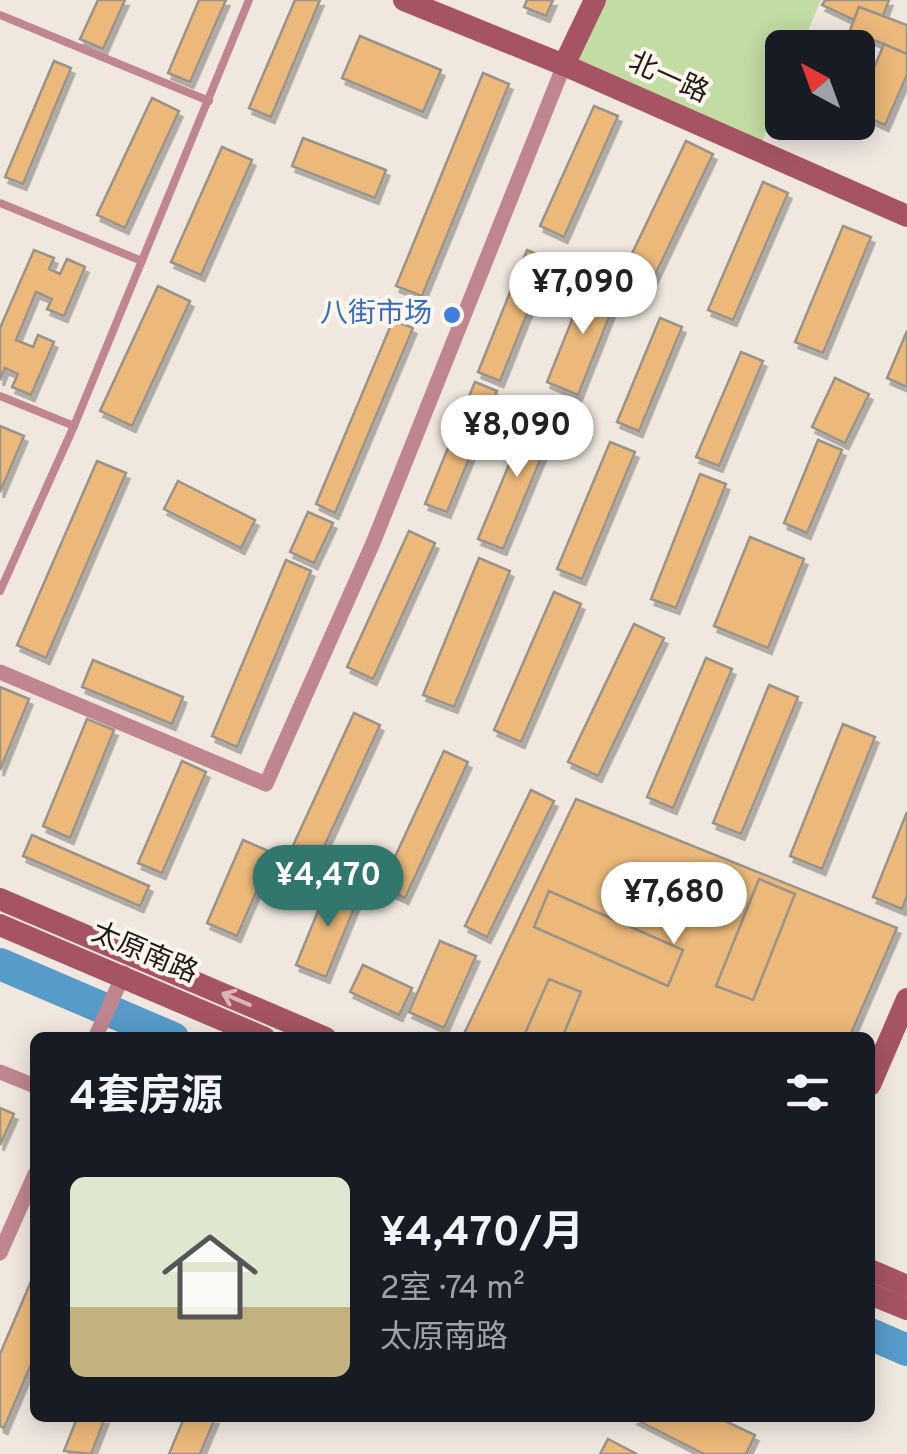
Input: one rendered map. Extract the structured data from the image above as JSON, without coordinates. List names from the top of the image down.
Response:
{
  "streets": {
    "main road": ["北一路", "太原南路"]
  },
  "places": ["八街市场"],
  "north": "top left",
  "page": {
    "price": [
      "¥7,090",
      "¥8,090",
      "¥4,470",
      "¥7,680"
    ],
    "heading": "4套房源",
    "list": [
      {
        "name": "¥4,470/月",
        "note": "2室 · 74 m² · 太原南路"
      }
    ]
  }
}
